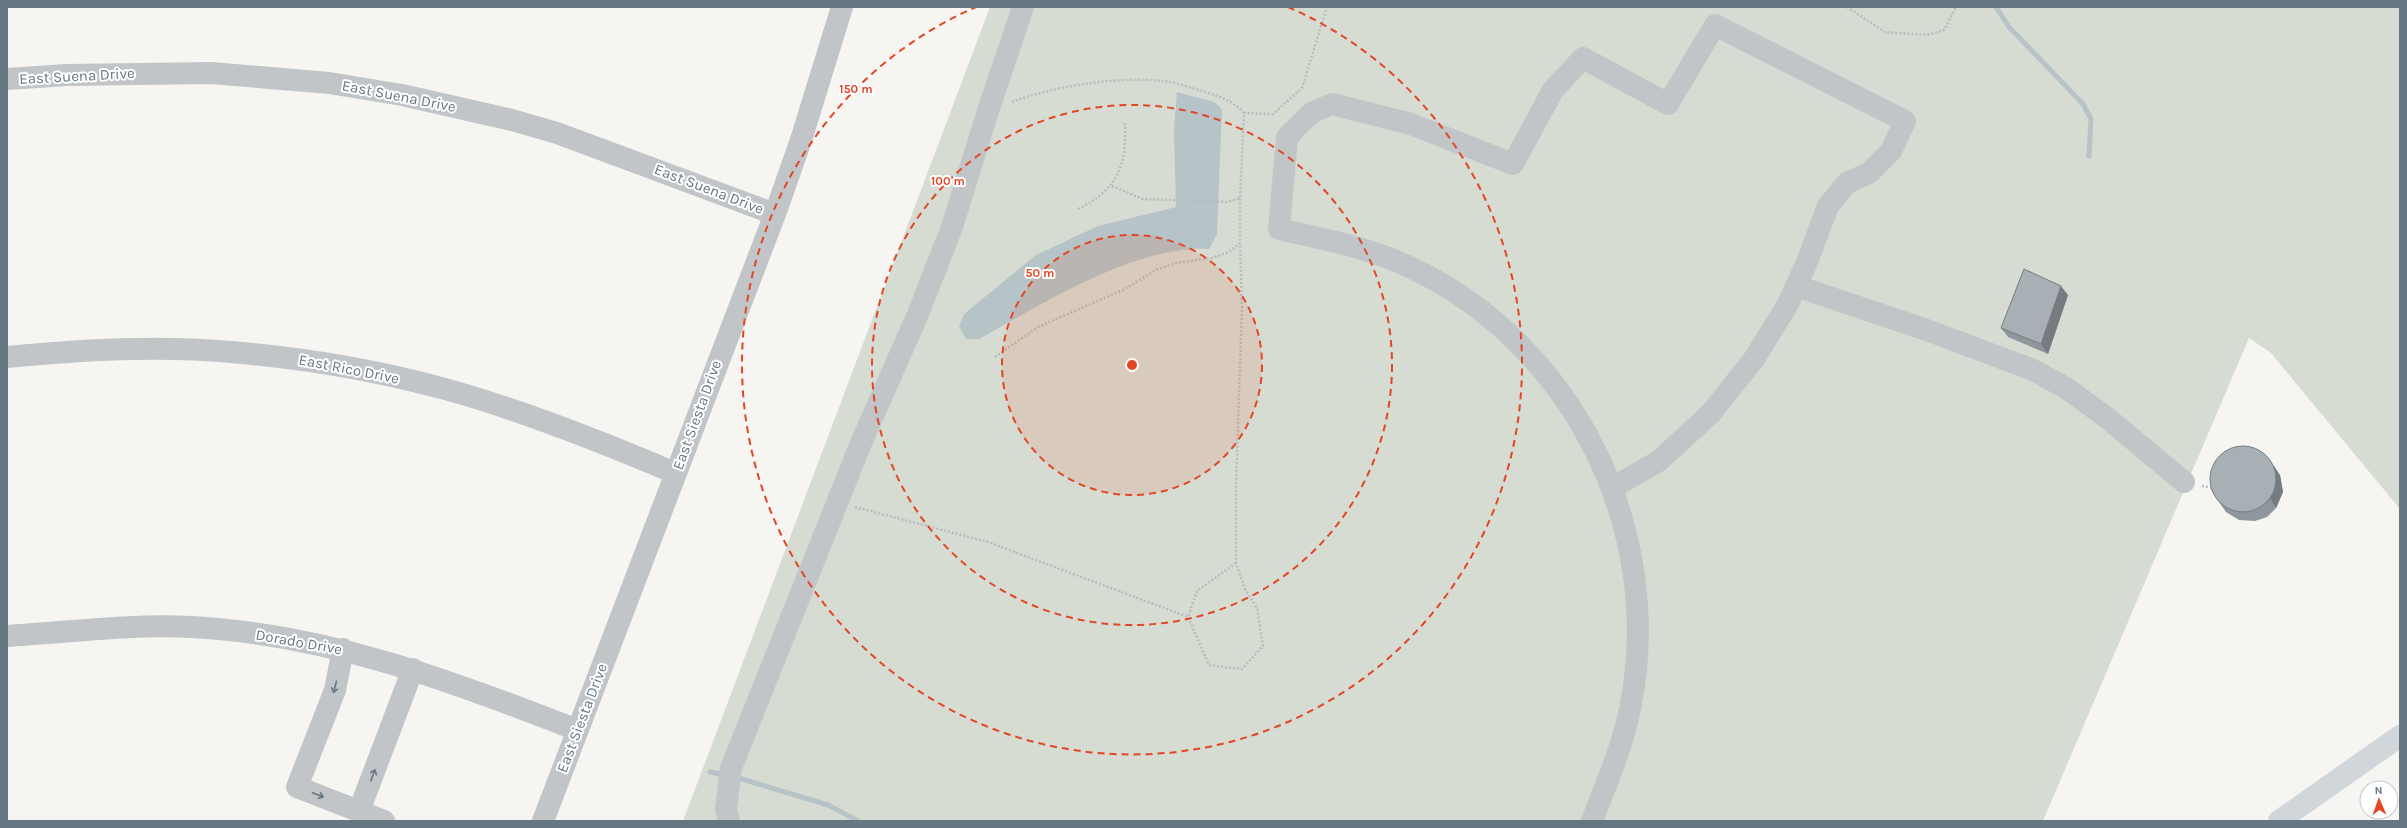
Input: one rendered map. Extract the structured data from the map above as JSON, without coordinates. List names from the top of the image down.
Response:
{
  "streets": {
    "street": [
      "East Suena Drive",
      "East Rico Drive",
      "East Siesta Drive",
      "Dorado Drive"
    ]
  },
  "crossings": [
    ["East Suena Drive", "East Siesta Drive"],
    ["East Rico Drive", "East Siesta Drive"],
    ["East Siesta Drive", "Dorado Drive"]
  ],
  "north": "top",
  "rings": ["150 m", "100 m", "50 m"]
}
